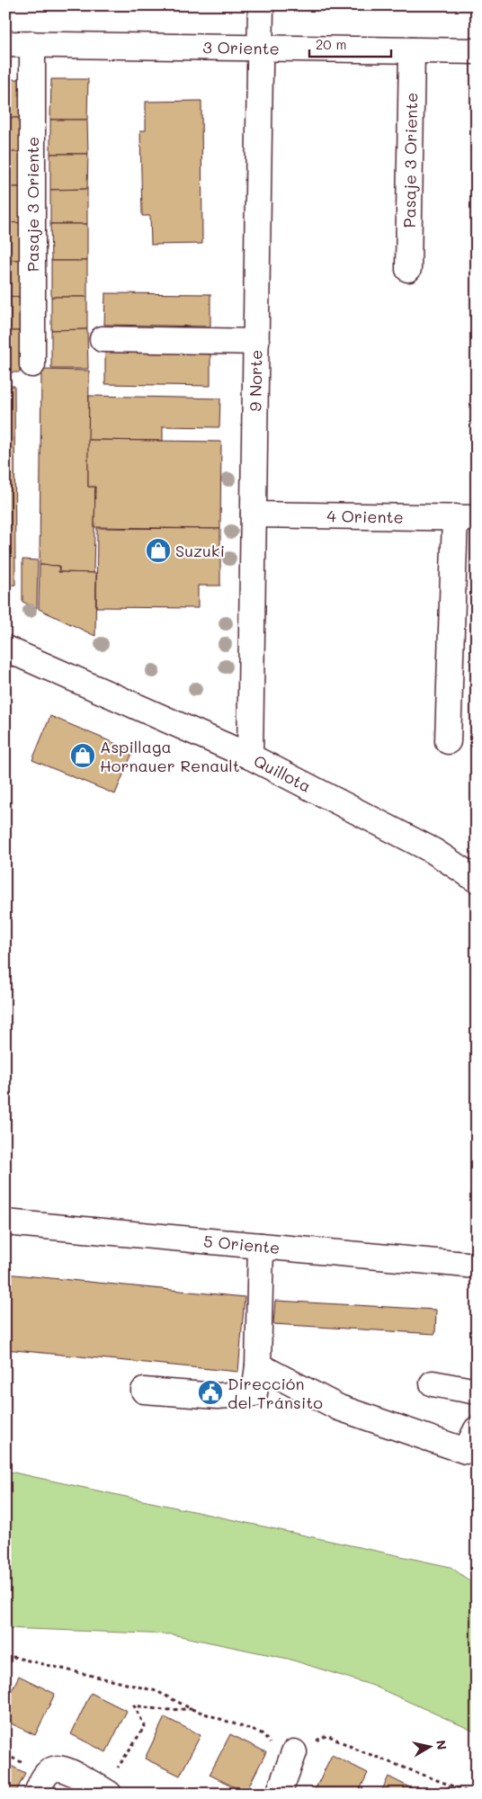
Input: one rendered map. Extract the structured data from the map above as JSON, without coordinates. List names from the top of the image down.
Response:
{
  "streets": {
    "street": [
      "3 Oriente",
      "Pasaje 3 Oriente",
      "9 Norte",
      "4 Oriente",
      "Quillota",
      "5 Oriente"
    ]
  },
  "crossings": [
    ["3 Oriente", "Pasaje 3 Oriente"],
    ["3 Oriente", "9 Norte"],
    ["9 Norte", "4 Oriente"],
    ["9 Norte", "Quillota"]
  ],
  "places": {
    "shop": ["Suzuki", "Aspillaga Hornauer Renault"],
    "public building": ["Dirección del Tránsito"]
  },
  "scale_bar": "20 m",
  "north": "right"
}
